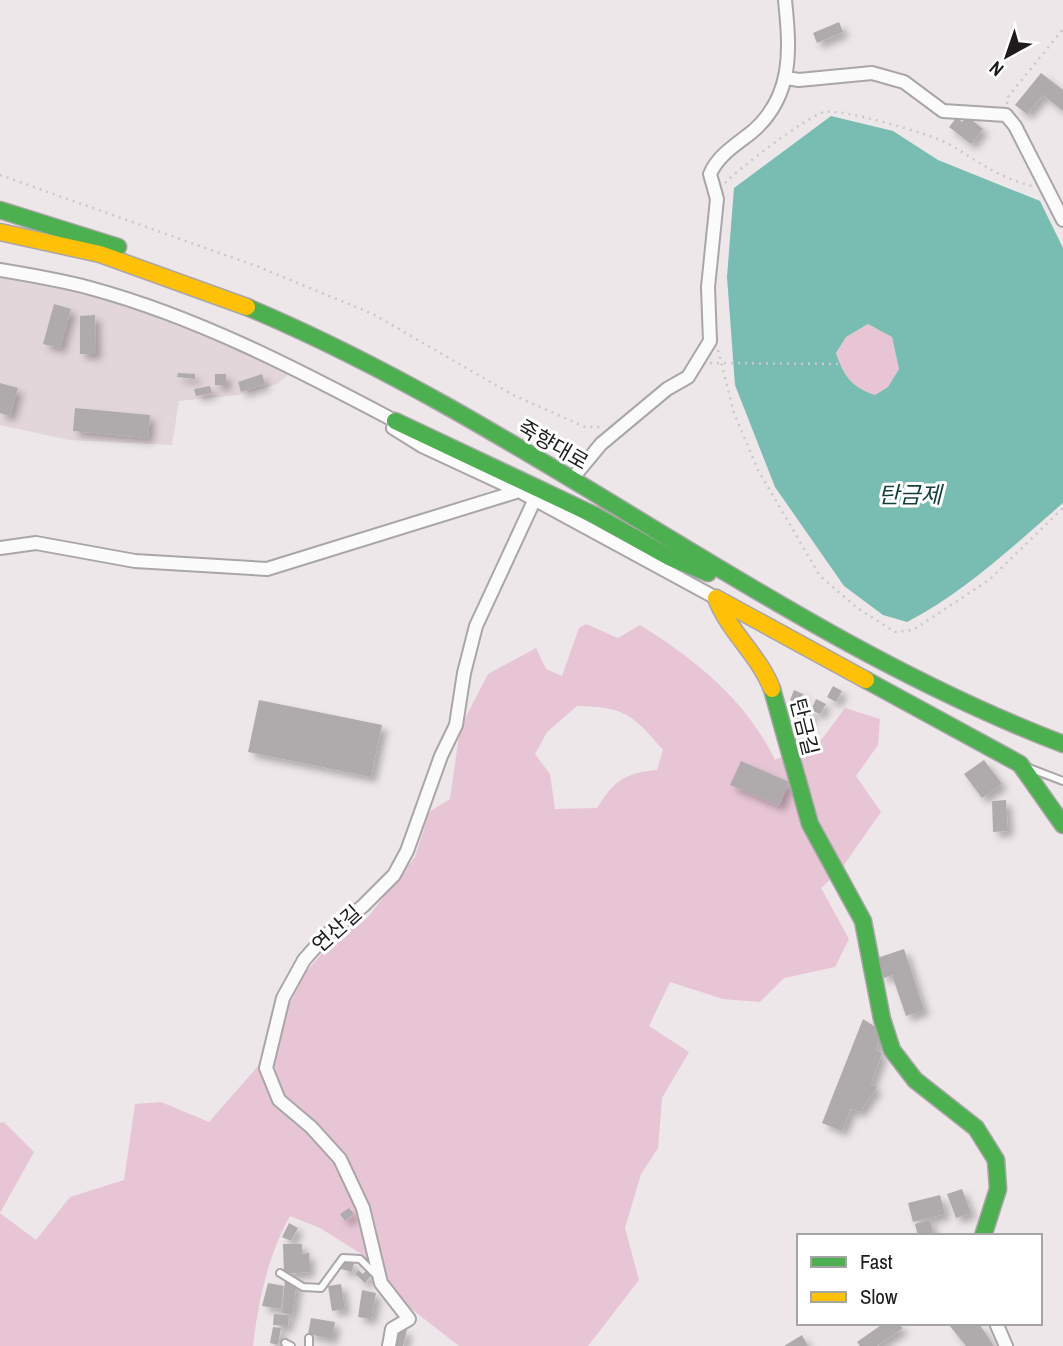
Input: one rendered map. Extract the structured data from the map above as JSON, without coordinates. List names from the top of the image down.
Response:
{
  "streets": {
    "main road": ["죽향대로", "탄금길"],
    "street": ["연산길"]
  },
  "water": ["탄금제"],
  "legend": ["Fast", "Slow"],
  "north": "bottom left"
}
